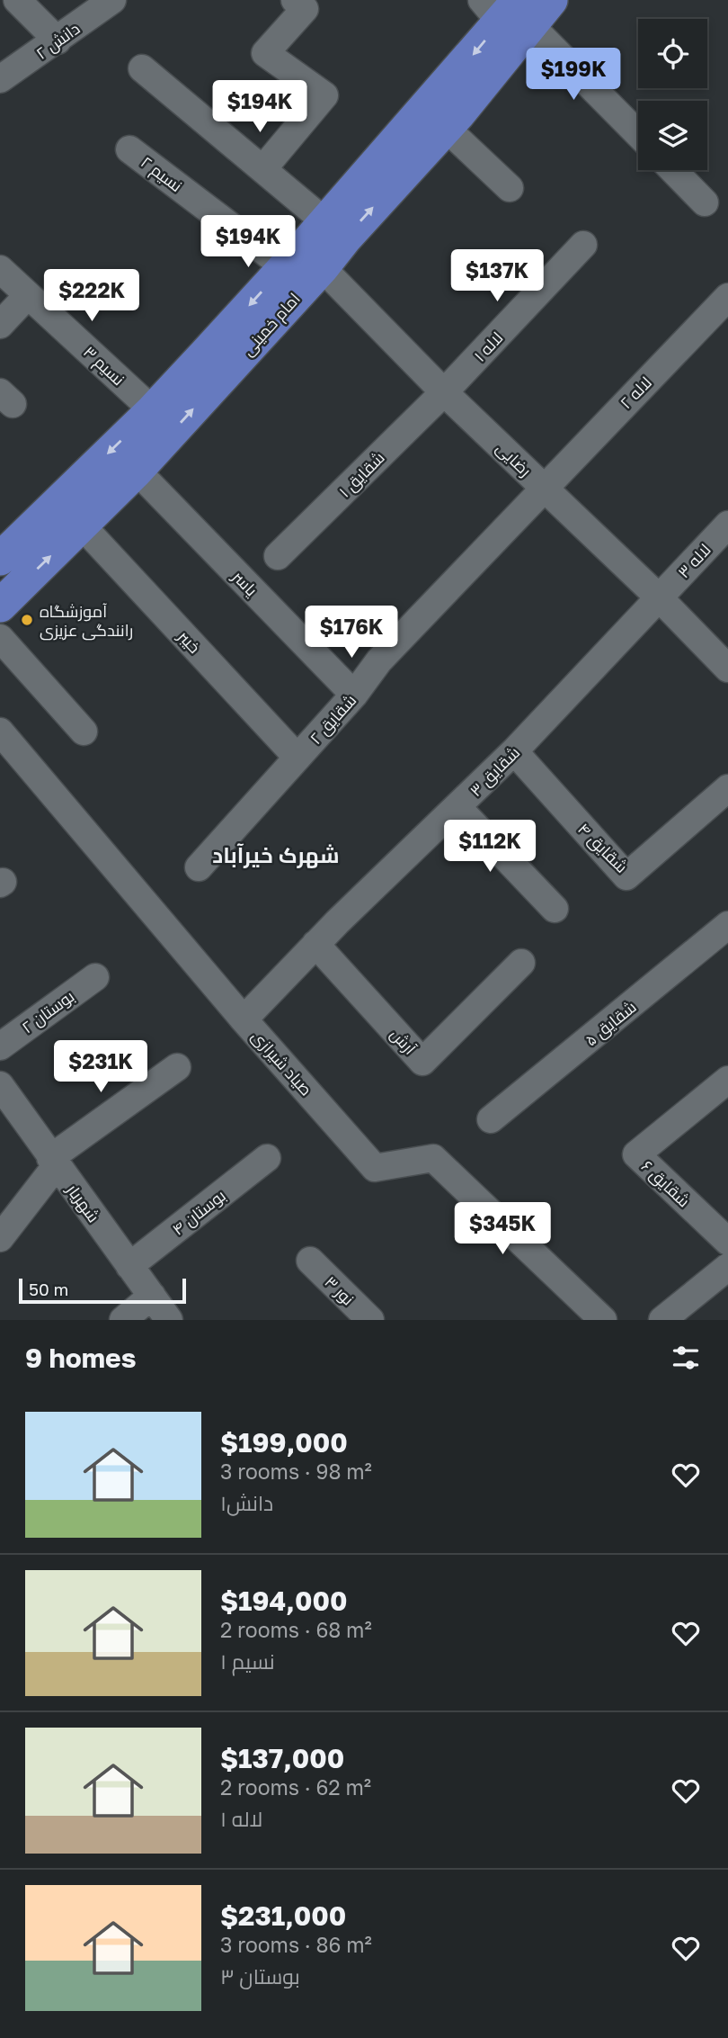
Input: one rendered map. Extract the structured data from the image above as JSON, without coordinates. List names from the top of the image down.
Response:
{
  "streets": {
    "main road": ["امام خمینی"],
    "street": [
      "دانش ۲",
      "نسیم ۲",
      "لاله ۱",
      "نسیم ۳",
      "لاله ۲",
      "رضایی",
      "شقایق ۱",
      "لاله ۳",
      "یاسر",
      "خیبر",
      "شقایق ۲",
      "شقایق ۳",
      "شقایق ۴",
      "بوستان ۲",
      "شقایق ۵",
      "آرش",
      "صیاد شیرازی",
      "شقایق ۶",
      "شهریار",
      "بوستان ۴",
      "نور ۳"
    ]
  },
  "crossings": [
    ["نسیم ۲", "امام خمینی"],
    ["نسیم ۲", "رضایی"],
    ["امام خمینی", "نسیم ۳"],
    ["امام خمینی", "رضایی"],
    ["امام خمینی", "یاسر"],
    ["امام خمینی", "خیبر"],
    ["لاله ۱", "رضایی"],
    ["لاله ۱", "شقایق ۱"],
    ["لاله ۲", "رضایی"],
    ["لاله ۲", "شقایق ۲"],
    ["رضایی", "شقایق ۱"],
    ["رضایی", "لاله ۳"],
    ["رضایی", "شقایق ۲"],
    ["رضایی", "شقایق ۳"],
    ["لاله ۳", "شقایق ۳"],
    ["یاسر", "شقایق ۲"],
    ["خیبر", "شقایق ۲"],
    ["شقایق ۳", "شقایق ۴"],
    ["شقایق ۳", "آرش"],
    ["شقایق ۳", "صیاد شیرازی"],
    ["شهریار", "بوستان ۴"]
  ],
  "districts": ["شهرک خیرآباد"],
  "places": ["آموزشگاه رانندگی عزیزی"],
  "scale_bar": "50 m",
  "page": {
    "price": [
      "$199K",
      "$194K",
      "$194K",
      "$137K",
      "$222K",
      "$176K",
      "$112K",
      "$231K",
      "$345K"
    ],
    "scale": "50 m",
    "heading": "9 homes",
    "list": [
      {
        "name": "$199,000",
        "note": "3 rooms · 98 m² · دانش۱"
      },
      {
        "name": "$194,000",
        "note": "2 rooms · 68 m² · نسیم ۱"
      },
      {
        "name": "$137,000",
        "note": "2 rooms · 62 m² · لاله ۱"
      },
      {
        "name": "$231,000",
        "note": "3 rooms · 86 m² · بوستان ۳"
      }
    ]
  }
}
